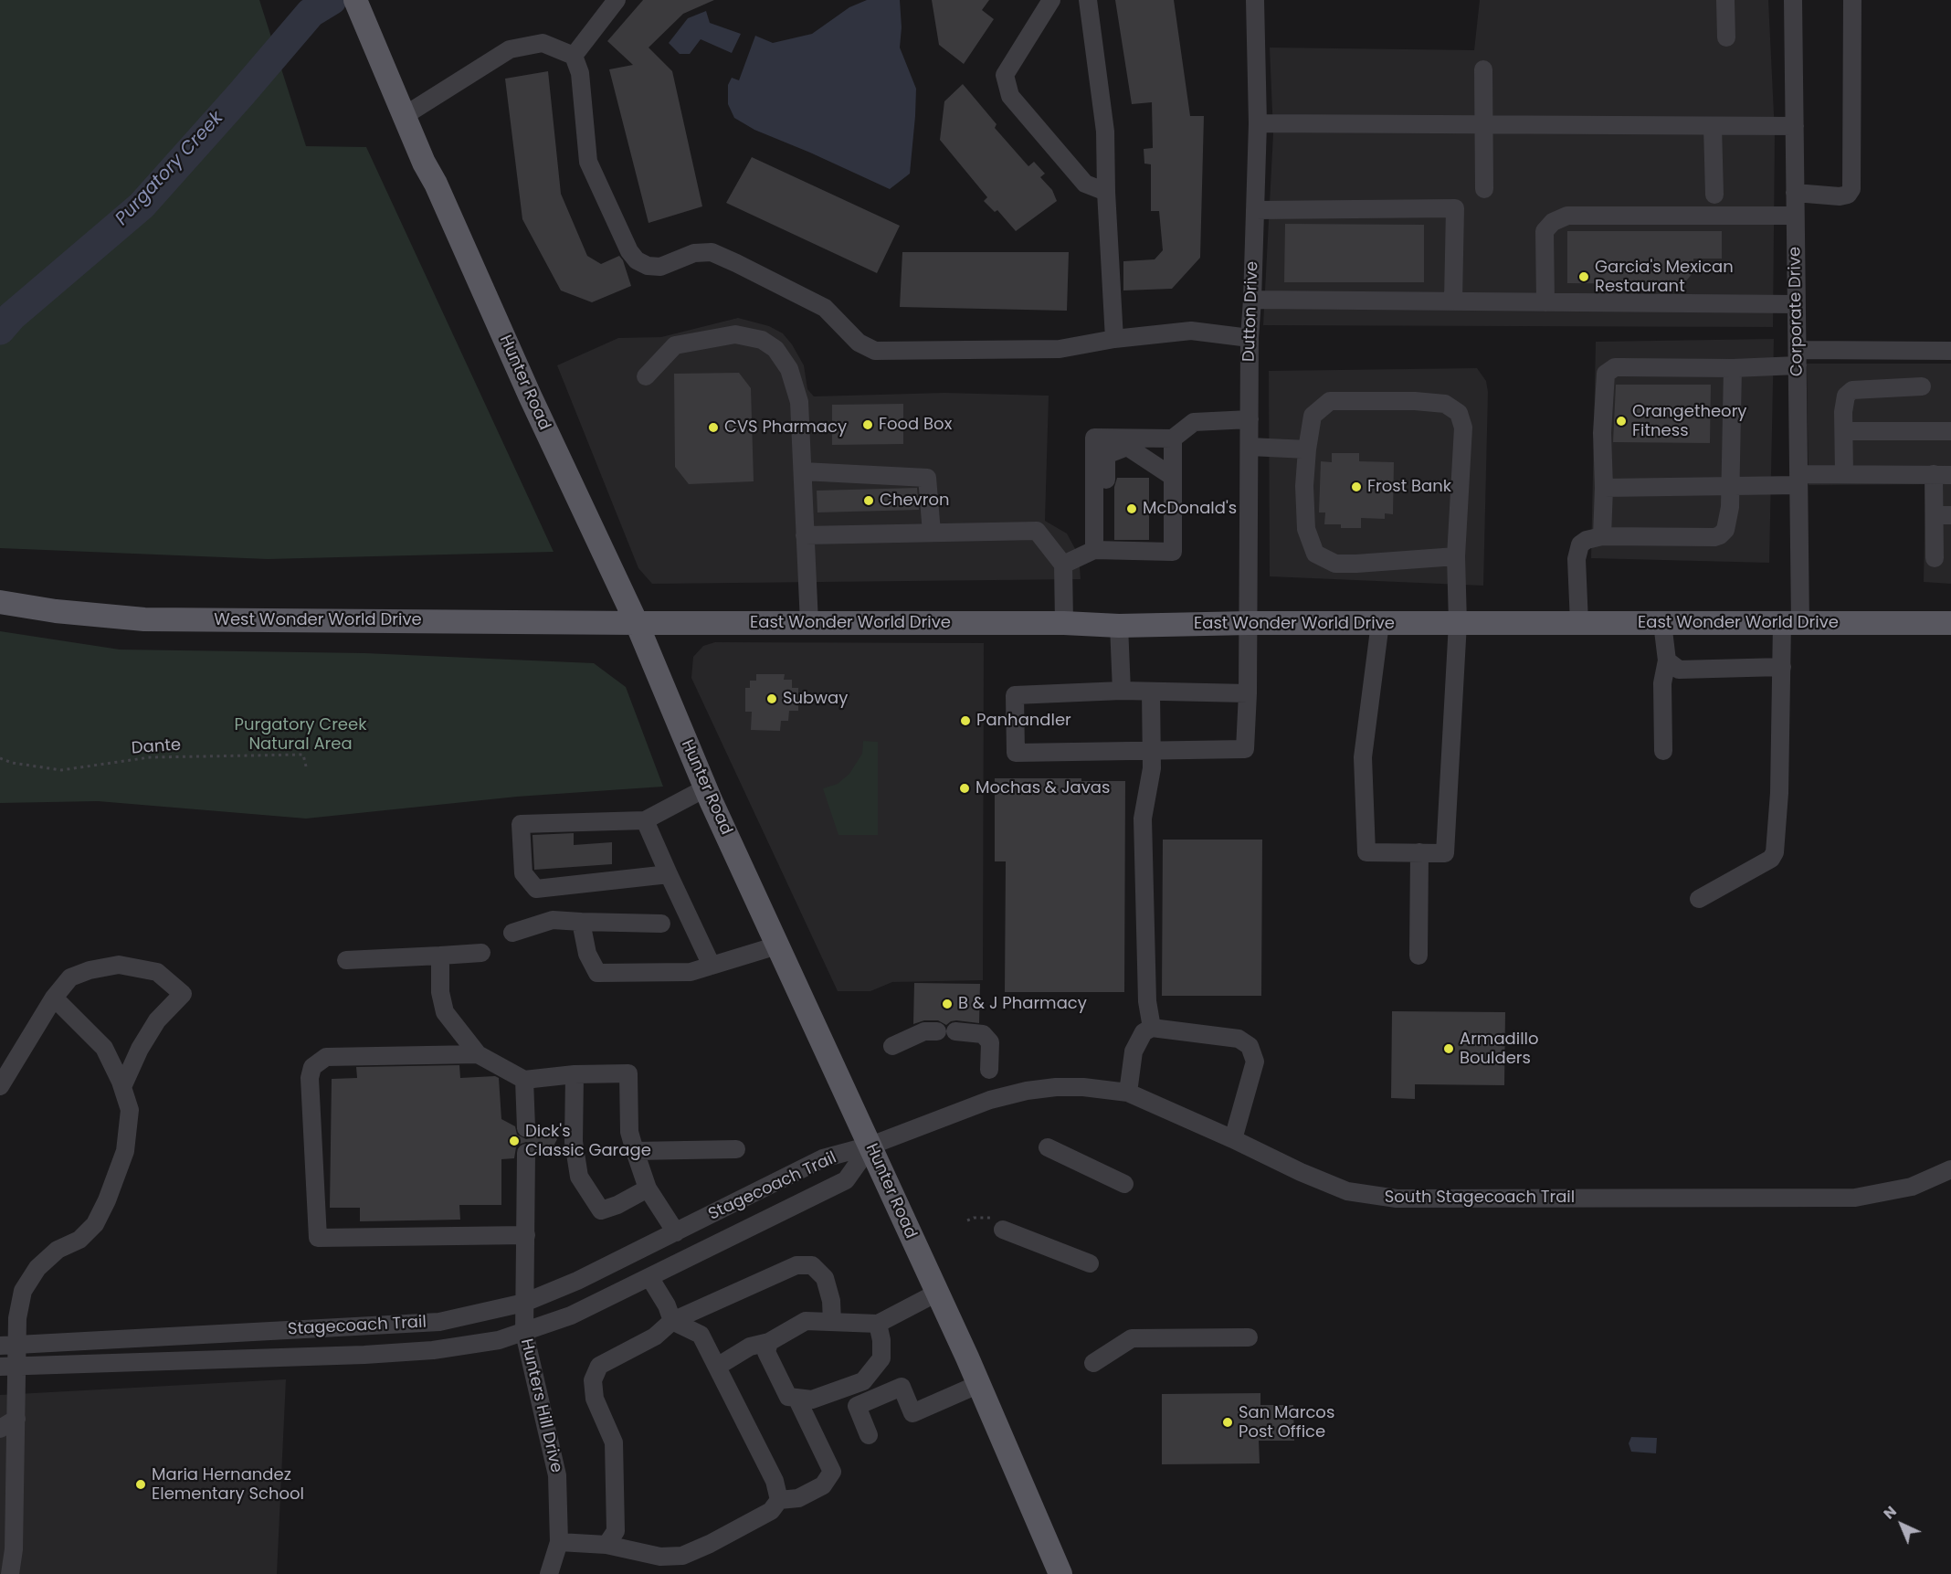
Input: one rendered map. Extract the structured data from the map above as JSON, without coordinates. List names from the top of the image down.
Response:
{
  "streets": {
    "main road": ["Hunter Road", "West Wonder World Drive", "East Wonder World Drive"],
    "street": [
      "Dutton Drive",
      "Corporate Drive",
      "Stagecoach Trail",
      "South Stagecoach Trail",
      "Hunters Hill Drive"
    ],
    "path": ["Dante"]
  },
  "crossings": [
    ["Dutton Drive", "East Wonder World Drive"],
    ["Corporate Drive", "East Wonder World Drive"],
    ["Hunter Road", "West Wonder World Drive"],
    ["Hunter Road", "East Wonder World Drive"],
    ["Hunter Road", "Stagecoach Trail"],
    ["Hunter Road", "South Stagecoach Trail"],
    ["West Wonder World Drive", "East Wonder World Drive"],
    ["Stagecoach Trail", "South Stagecoach Trail"],
    ["Stagecoach Trail", "Hunters Hill Drive"]
  ],
  "water": ["Purgatory Creek"],
  "parks": ["Purgatory Creek Natural Area"],
  "places": [
    "Garcia's Mexican Restaurant",
    "Orangetheory Fitness",
    "Food Box",
    "CVS Pharmacy",
    "Frost Bank",
    "Chevron",
    "McDonald's",
    "Subway",
    "Panhandler",
    "Mochas & Javas",
    "B & J Pharmacy",
    "Armadillo Boulders",
    "Dick's Classic Garage",
    "San Marcos Post Office",
    "Maria Hernandez Elementary School"
  ],
  "north": "top left"
}
